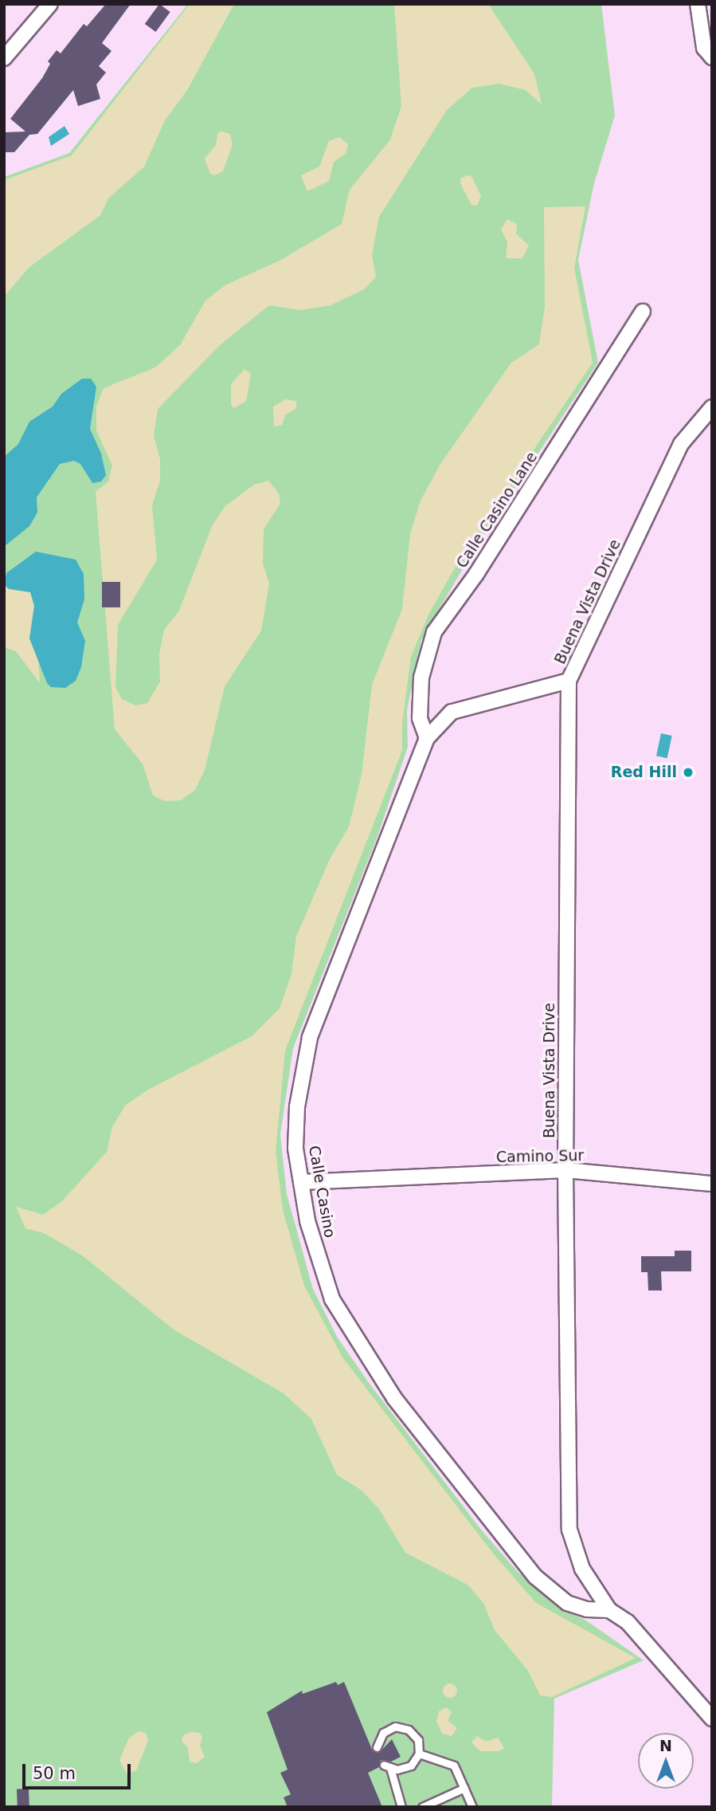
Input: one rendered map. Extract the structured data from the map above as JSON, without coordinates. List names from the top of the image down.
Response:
{
  "streets": {
    "street": [
      "Calle Casino Lane",
      "Buena Vista Drive",
      "Camino Sur",
      "Calle Casino"
    ]
  },
  "crossings": [
    ["Calle Casino Lane", "Calle Casino"],
    ["Buena Vista Drive", "Camino Sur"],
    ["Buena Vista Drive", "Calle Casino"],
    ["Camino Sur", "Calle Casino"]
  ],
  "places": ["Red Hill"],
  "scale_bar": "50 m",
  "north": "top"
}
